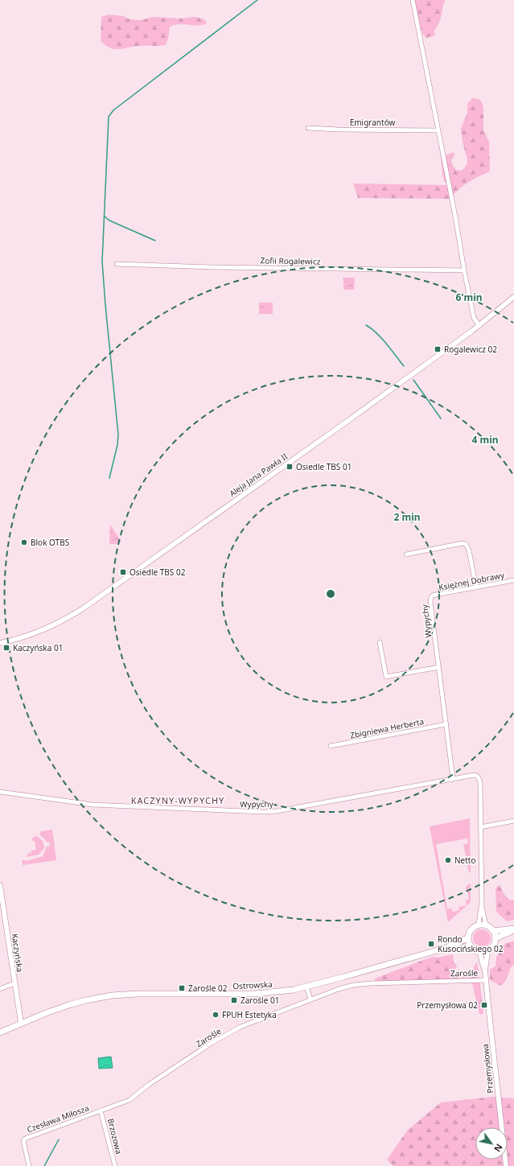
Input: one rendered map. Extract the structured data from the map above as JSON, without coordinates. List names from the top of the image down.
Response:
{
  "streets": {
    "main road": ["Ostrowska"],
    "street": [
      "Emigrantów",
      "Zofii Rogalewicz",
      "Aleja Jana Pawła II",
      "Księżnej Dobrawy",
      "Wypychy",
      "Zbigniewa Herberta",
      "Kaczyńska",
      "Zarośle",
      "Przemysłowa",
      "Czesława Miłosza",
      "Brzozowa"
    ]
  },
  "crossings": [
    ["Księżnej Dobrawy", "Wypychy"],
    ["Wypychy", "Zbigniewa Herberta"],
    ["Kaczyńska", "Ostrowska"],
    ["Zarośle", "Przemysłowa"],
    ["Zarośle", "Czesława Miłosza"],
    ["Ostrowska", "Przemysłowa"],
    ["Czesława Miłosza", "Brzozowa"]
  ],
  "districts": ["KACZYNY-WYPYCHY"],
  "places": {
    "transit": [
      "Rogalewicz 02",
      "Osiedle TBS 01",
      "Osiedle TBS 02",
      "Kaczyńska 01",
      "Rondo Kusocińskiego 02",
      "Zarośle 02",
      "Zarośle 01",
      "Przemysłowa 02"
    ],
    "other": ["Blok OTBS", "Netto", "FPUH Estetyka"]
  },
  "north": "bottom right",
  "rings": ["6 min", "4 min", "2 min"]
}
